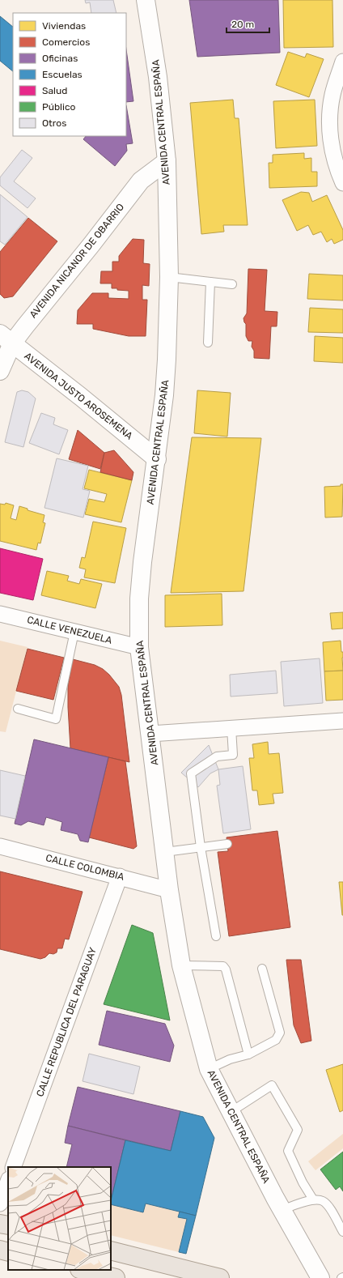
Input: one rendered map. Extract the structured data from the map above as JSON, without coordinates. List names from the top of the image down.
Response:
{
  "streets": {
    "main road": ["AVENIDA CENTRAL ESPAÑA", "AVENIDA NICANOR DE OBARRIO", "AVENIDA JUSTO AROSEMENA"],
    "street": ["CALLE VENEZUELA", "CALLE COLOMBIA", "CALLE REPUBLICA DEL PARAGUAY"]
  },
  "crossings": [
    ["AVENIDA CENTRAL ESPAÑA", "AVENIDA NICANOR DE OBARRIO"],
    ["AVENIDA CENTRAL ESPAÑA", "AVENIDA JUSTO AROSEMENA"],
    ["AVENIDA CENTRAL ESPAÑA", "CALLE VENEZUELA"],
    ["AVENIDA CENTRAL ESPAÑA", "CALLE COLOMBIA"],
    ["AVENIDA NICANOR DE OBARRIO", "AVENIDA JUSTO AROSEMENA"],
    ["CALLE COLOMBIA", "CALLE REPUBLICA DEL PARAGUAY"]
  ],
  "legend": [
    "Viviendas",
    "Comercios",
    "Oficinas",
    "Escuelas",
    "Salud",
    "Público",
    "Otros"
  ],
  "scale_bar": "20 m"
}
